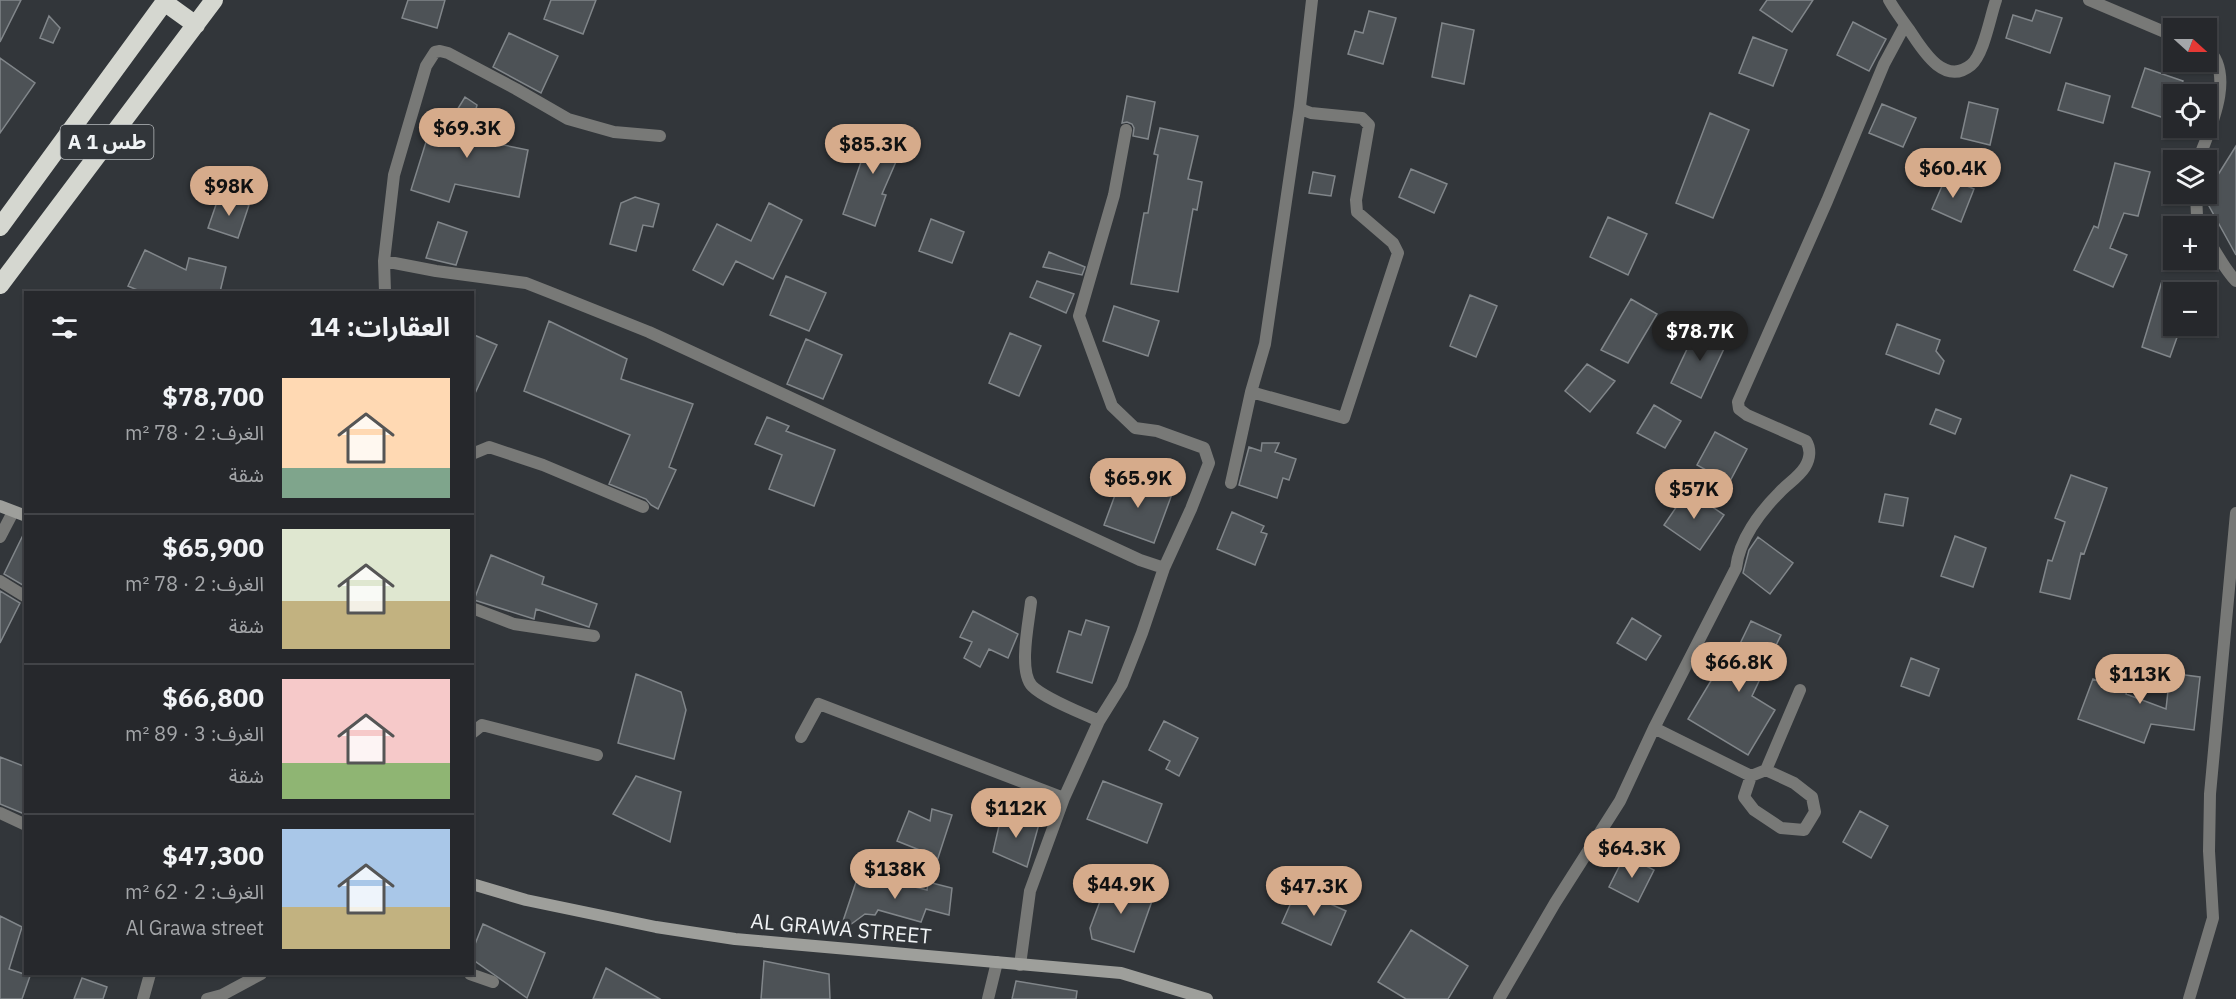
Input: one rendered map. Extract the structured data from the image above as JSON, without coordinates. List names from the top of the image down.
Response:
{
  "streets": {
    "highway": ["A 1 طس"],
    "street": ["AL GRAWA STREET"]
  },
  "north": "right",
  "page": {
    "map_buttons": ["+", "−"],
    "price": [
      "$69.3K",
      "$85.3K",
      "$60.4K",
      "$98K",
      "$78.7K",
      "$65.9K",
      "$57K",
      "$66.8K",
      "$113K",
      "$112K",
      "$64.3K",
      "$138K",
      "$44.9K",
      "$47.3K"
    ],
    "heading": "العقارات: 14",
    "list": [
      {
        "name": "$78,700",
        "note": "الغرف: 2 · 78 m² · شقة"
      },
      {
        "name": "$65,900",
        "note": "الغرف: 2 · 78 m² · شقة"
      },
      {
        "name": "$66,800",
        "note": "الغرف: 3 · 89 m² · شقة"
      },
      {
        "name": "$47,300",
        "note": "الغرف: 2 · 62 m² · Al Grawa street"
      }
    ]
  }
}
